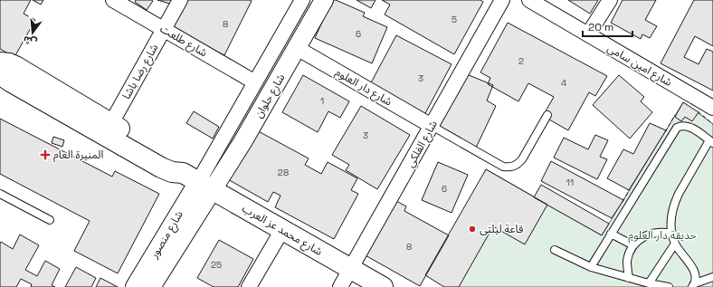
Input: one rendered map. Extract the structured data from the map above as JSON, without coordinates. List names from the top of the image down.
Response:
{
  "streets": {
    "main road": ["شارع محمد عز العرب"],
    "street": [
      "شارع طلعت",
      "شارع امين سامي",
      "شارع رضا باشا",
      "شارع دار العلوم",
      "شارع حلوان",
      "شارع الفلكي",
      "شارع منصور"
    ]
  },
  "crossings": [
    ["شارع طلعت", "شارع رضا باشا"],
    ["شارع رضا باشا", "شارع محمد عز العرب"],
    ["شارع دار العلوم", "شارع حلوان"],
    ["شارع دار العلوم", "شارع الفلكي"],
    ["شارع حلوان", "شارع محمد عز العرب"],
    ["شارع حلوان", "شارع منصور"],
    ["شارع الفلكي", "شارع محمد عز العرب"],
    ["شارع محمد عز العرب", "شارع منصور"]
  ],
  "parks": ["حديقة دار العلوم"],
  "places": {
    "health": ["المنيرة العام"],
    "other": ["قاعة ليلتى"]
  },
  "house_numbers": [
    "5",
    "8",
    "6",
    "2",
    "3",
    "4",
    "1",
    "3",
    "28",
    "11",
    "6",
    "8",
    "25"
  ],
  "scale_bar": "20 m",
  "north": "bottom"
}
